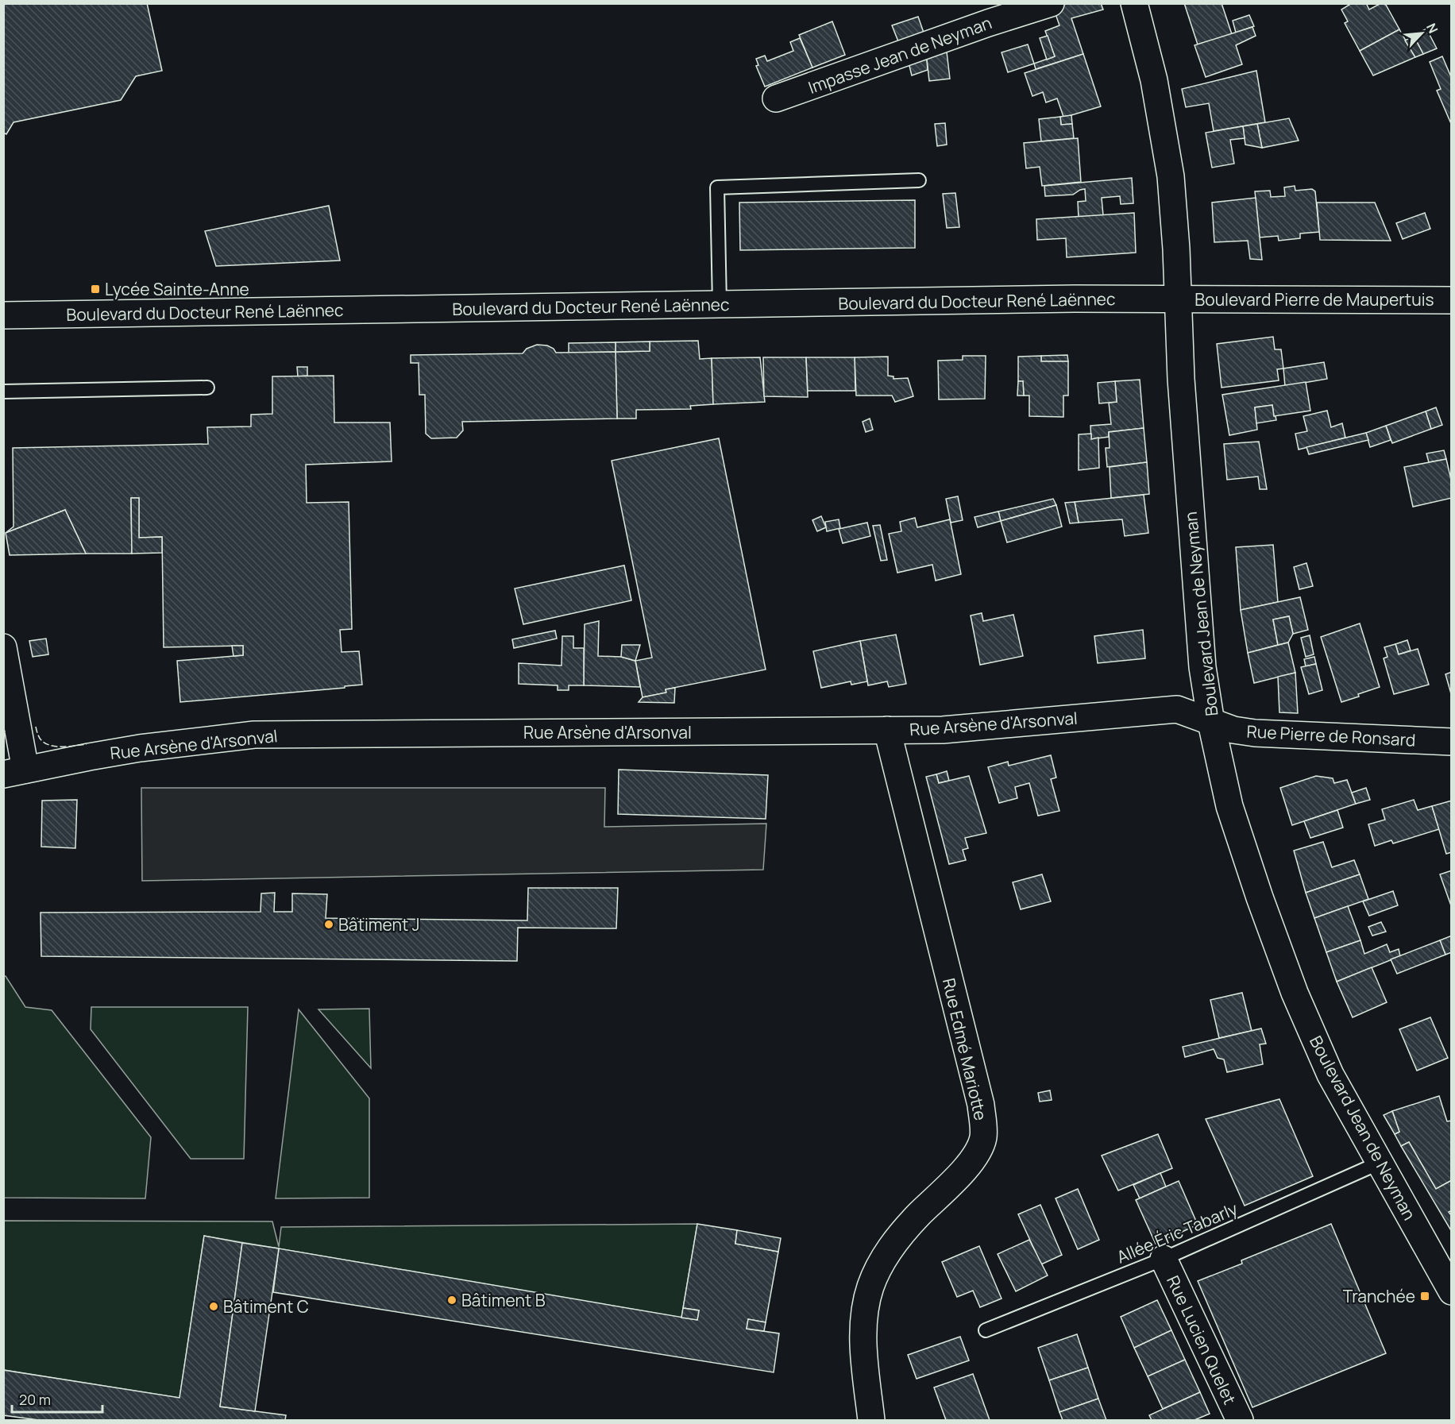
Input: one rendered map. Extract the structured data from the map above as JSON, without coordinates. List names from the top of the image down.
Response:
{
  "streets": {
    "street": [
      "Impasse Jean de Neyman",
      "Boulevard Pierre de Maupertuis",
      "Boulevard du Docteur René Laënnec",
      "Boulevard Jean de Neyman",
      "Rue Arsène d'Arsonval",
      "Rue Pierre de Ronsard",
      "Rue Edmé Mariotte",
      "Rue Lucien Quelet"
    ],
    "lane": ["Allée Éric Tabarly"]
  },
  "crossings": [
    ["Boulevard Pierre de Maupertuis", "Boulevard du Docteur René Laënnec"],
    ["Boulevard Pierre de Maupertuis", "Boulevard Jean de Neyman"],
    ["Boulevard du Docteur René Laënnec", "Boulevard Jean de Neyman"],
    ["Boulevard Jean de Neyman", "Rue Arsène d'Arsonval"],
    ["Boulevard Jean de Neyman", "Rue Pierre de Ronsard"],
    ["Boulevard Jean de Neyman", "Allée Éric Tabarly"],
    ["Rue Arsène d'Arsonval", "Rue Pierre de Ronsard"],
    ["Rue Arsène d'Arsonval", "Rue Edmé Mariotte"],
    ["Allée Éric Tabarly", "Rue Lucien Quelet"]
  ],
  "places": {
    "transit": ["Lycée Sainte-Anne", "Tranchée"],
    "other": ["Bâtiment J", "Bâtiment B", "Bâtiment C"]
  },
  "scale_bar": "20 m",
  "north": "top right"
}
